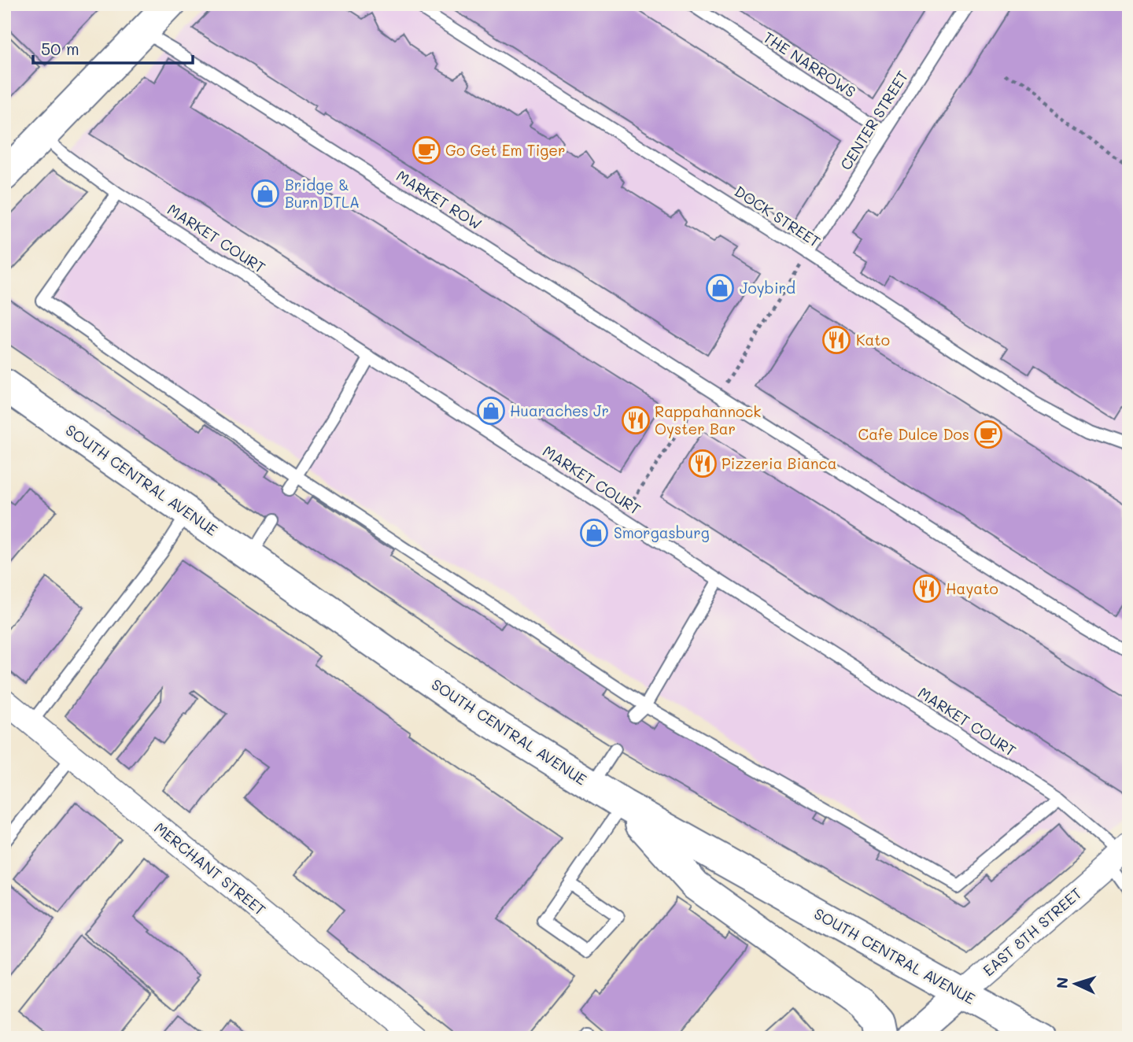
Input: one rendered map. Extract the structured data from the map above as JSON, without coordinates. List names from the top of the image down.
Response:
{
  "streets": {
    "main road": ["SOUTH CENTRAL AVENUE", "EAST 8TH STREET"],
    "street": ["MERCHANT STREET"],
    "lane": [
      "THE NARROWS",
      "CENTER STREET",
      "MARKET ROW",
      "DOCK STREET",
      "MARKET COURT"
    ]
  },
  "crossings": [
    ["THE NARROWS", "CENTER STREET"],
    ["CENTER STREET", "DOCK STREET"],
    ["MARKET COURT", "EAST 8TH STREET"],
    ["SOUTH CENTRAL AVENUE", "EAST 8TH STREET"]
  ],
  "places": {
    "cafe": ["Go Get Em Tiger", "Cafe Dulce Dos"],
    "shop": [
      "Bridge & Burn DTLA",
      "Joybird",
      "Huaraches Jr",
      "Smorgasburg"
    ],
    "restaurant": [
      "Kato",
      "Rappahannock Oyster Bar",
      "Pizzeria Bianca",
      "Hayato"
    ]
  },
  "scale_bar": "50 m",
  "north": "left"
}
